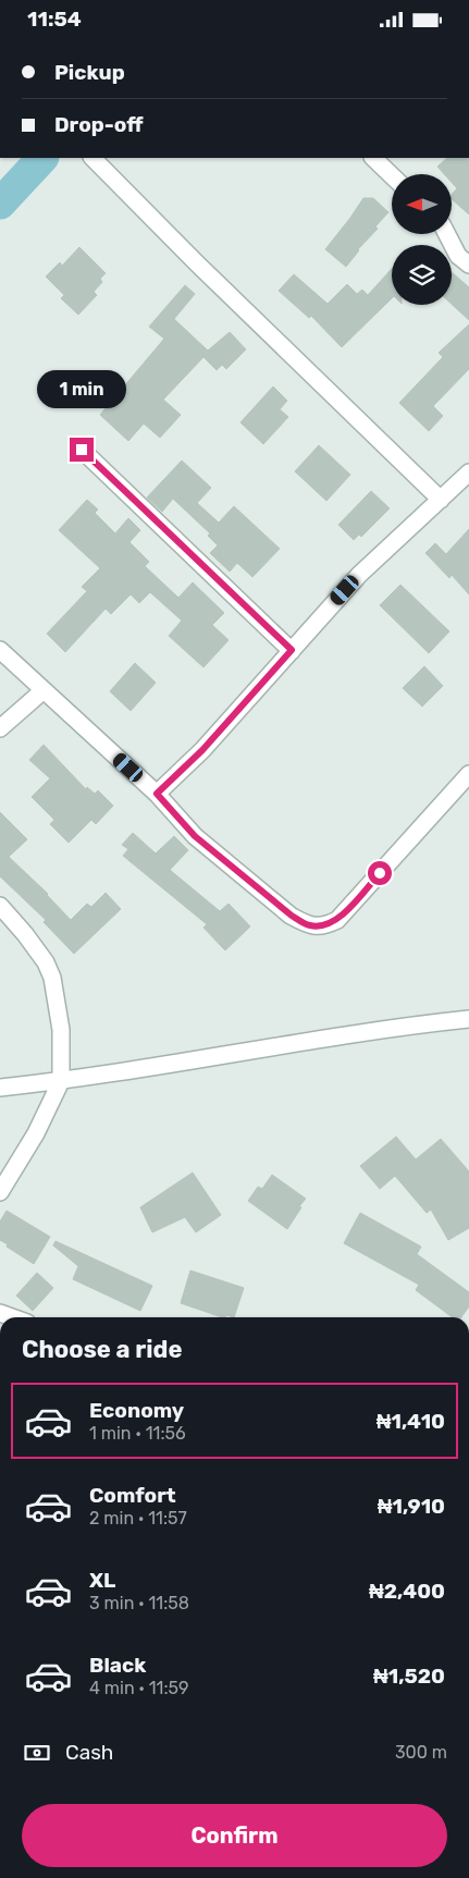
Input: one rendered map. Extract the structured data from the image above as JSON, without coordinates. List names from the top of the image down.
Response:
{
  "north": "left",
  "page": {
    "status": "11:54",
    "banner": ["Pickup", "Drop-off"],
    "bubble": "1 min",
    "heading": "Choose a ride",
    "list": [
      {
        "name": "Economy",
        "note": "1 min · 11:56",
        "value": "₦1,410"
      },
      {
        "name": "Comfort",
        "note": "2 min · 11:57",
        "value": "₦1,910"
      },
      {
        "name": "XL",
        "note": "3 min · 11:58",
        "value": "₦2,400"
      },
      {
        "name": "Black",
        "note": "4 min · 11:59",
        "value": "₦1,520"
      }
    ],
    "pay": ["Cash", "300 m"],
    "buttons": "Confirm"
  }
}
